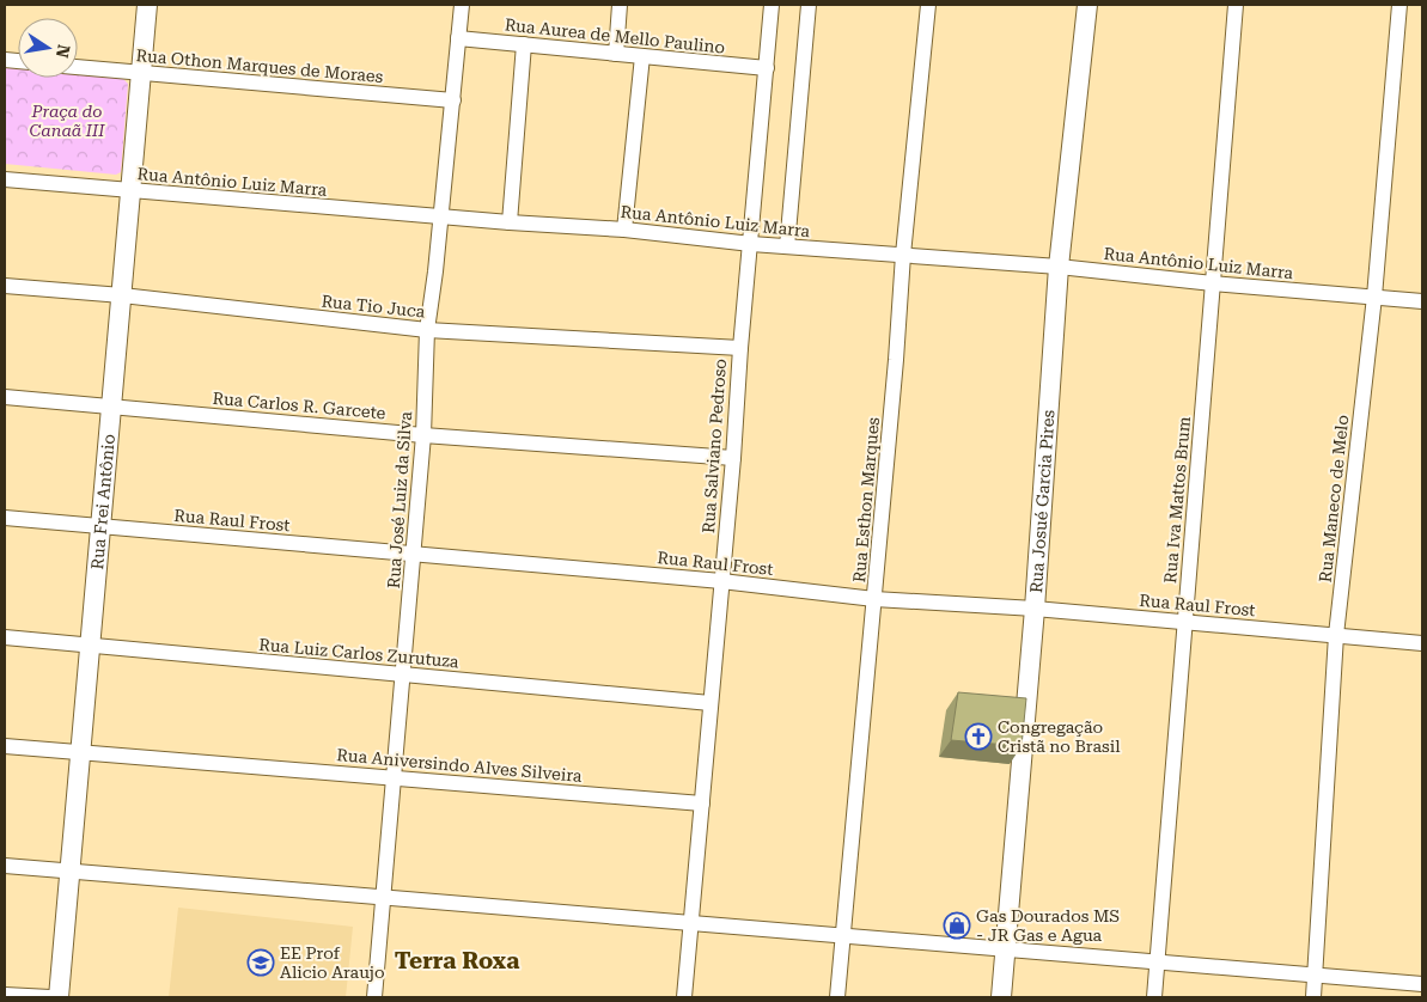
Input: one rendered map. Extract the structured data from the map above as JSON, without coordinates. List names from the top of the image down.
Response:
{
  "streets": {
    "street": [
      "Rua Aurea de Mello Paulino",
      "Rua Othon Marques de Moraes",
      "Rua Antônio Luiz Marra",
      "Rua Tio Juca",
      "Rua Carlos R. Garcete",
      "Rua Salviano Pedroso",
      "Rua Maneco de Melo",
      "Rua José Luiz da Silva",
      "Rua Esthon Marques",
      "Rua Iva Mattos Brum",
      "Rua Frei Antônio",
      "Rua Josué Garcia Pires",
      "Rua Raul Frost",
      "Rua Luiz Carlos Zurutuza",
      "Rua Aniversindo Alves Silveira"
    ]
  },
  "crossings": [
    ["Rua Aurea de Mello Paulino", "Rua Salviano Pedroso"],
    ["Rua Aurea de Mello Paulino", "Rua José Luiz da Silva"],
    ["Rua Othon Marques de Moraes", "Rua José Luiz da Silva"],
    ["Rua Othon Marques de Moraes", "Rua Frei Antônio"],
    ["Rua Antônio Luiz Marra", "Rua Salviano Pedroso"],
    ["Rua Antônio Luiz Marra", "Rua Maneco de Melo"],
    ["Rua Antônio Luiz Marra", "Rua José Luiz da Silva"],
    ["Rua Antônio Luiz Marra", "Rua Esthon Marques"],
    ["Rua Antônio Luiz Marra", "Rua Iva Mattos Brum"],
    ["Rua Antônio Luiz Marra", "Rua Frei Antônio"],
    ["Rua Antônio Luiz Marra", "Rua Josué Garcia Pires"],
    ["Rua Tio Juca", "Rua Salviano Pedroso"],
    ["Rua Tio Juca", "Rua José Luiz da Silva"],
    ["Rua Tio Juca", "Rua Frei Antônio"],
    ["Rua Carlos R. Garcete", "Rua Salviano Pedroso"],
    ["Rua Carlos R. Garcete", "Rua José Luiz da Silva"],
    ["Rua Carlos R. Garcete", "Rua Frei Antônio"],
    ["Rua Salviano Pedroso", "Rua Raul Frost"],
    ["Rua Salviano Pedroso", "Rua Luiz Carlos Zurutuza"],
    ["Rua Salviano Pedroso", "Rua Aniversindo Alves Silveira"],
    ["Rua Maneco de Melo", "Rua Raul Frost"],
    ["Rua José Luiz da Silva", "Rua Raul Frost"],
    ["Rua José Luiz da Silva", "Rua Luiz Carlos Zurutuza"],
    ["Rua José Luiz da Silva", "Rua Aniversindo Alves Silveira"],
    ["Rua Esthon Marques", "Rua Raul Frost"],
    ["Rua Iva Mattos Brum", "Rua Raul Frost"],
    ["Rua Frei Antônio", "Rua Raul Frost"],
    ["Rua Frei Antônio", "Rua Luiz Carlos Zurutuza"],
    ["Rua Frei Antônio", "Rua Aniversindo Alves Silveira"],
    ["Rua Josué Garcia Pires", "Rua Raul Frost"]
  ],
  "districts": ["Terra Roxa"],
  "parks": ["Praça do Canaã III"],
  "places": {
    "church": ["Congregação Cristã no Brasil"],
    "shop": ["Gas Dourados MS - JR Gas e Agua"],
    "school or university": ["EE Prof Alicio Araujo"]
  },
  "north": "right"
}
